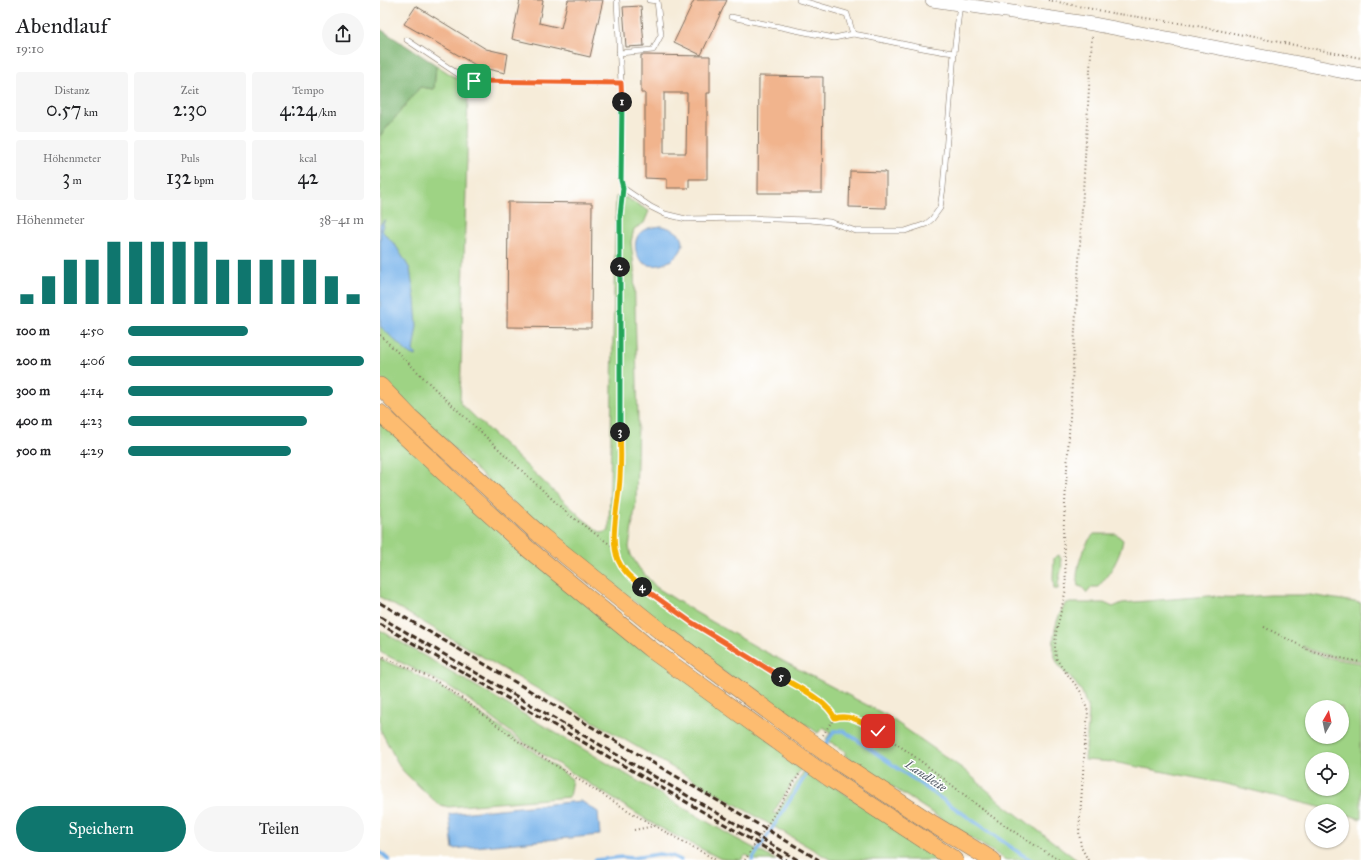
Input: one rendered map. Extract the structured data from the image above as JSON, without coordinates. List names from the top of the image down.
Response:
{
  "water": ["Landleite"],
  "north": "top",
  "page": {
    "heading": ["Abendlauf", "19:10"],
    "stats": [
      ["Distanz", "0.57 km"],
      ["Zeit", "2:30"],
      ["Tempo", "4:24 /km"],
      ["Höhenmeter", "3 m"],
      ["Puls", "132 bpm"],
      ["kcal", "42"]
    ],
    "pins": [
      "1",
      "2",
      "3",
      "4",
      "5"
    ],
    "chart": ["Höhenmeter", "38–41 m"],
    "list": [
      {
        "name": "100 m",
        "note": "4:50"
      },
      {
        "name": "200 m",
        "note": "4:06"
      },
      {
        "name": "300 m",
        "note": "4:14"
      },
      {
        "name": "400 m",
        "note": "4:23"
      },
      {
        "name": "500 m",
        "note": "4:29"
      }
    ],
    "buttons": ["Speichern", "Teilen"]
  }
}
